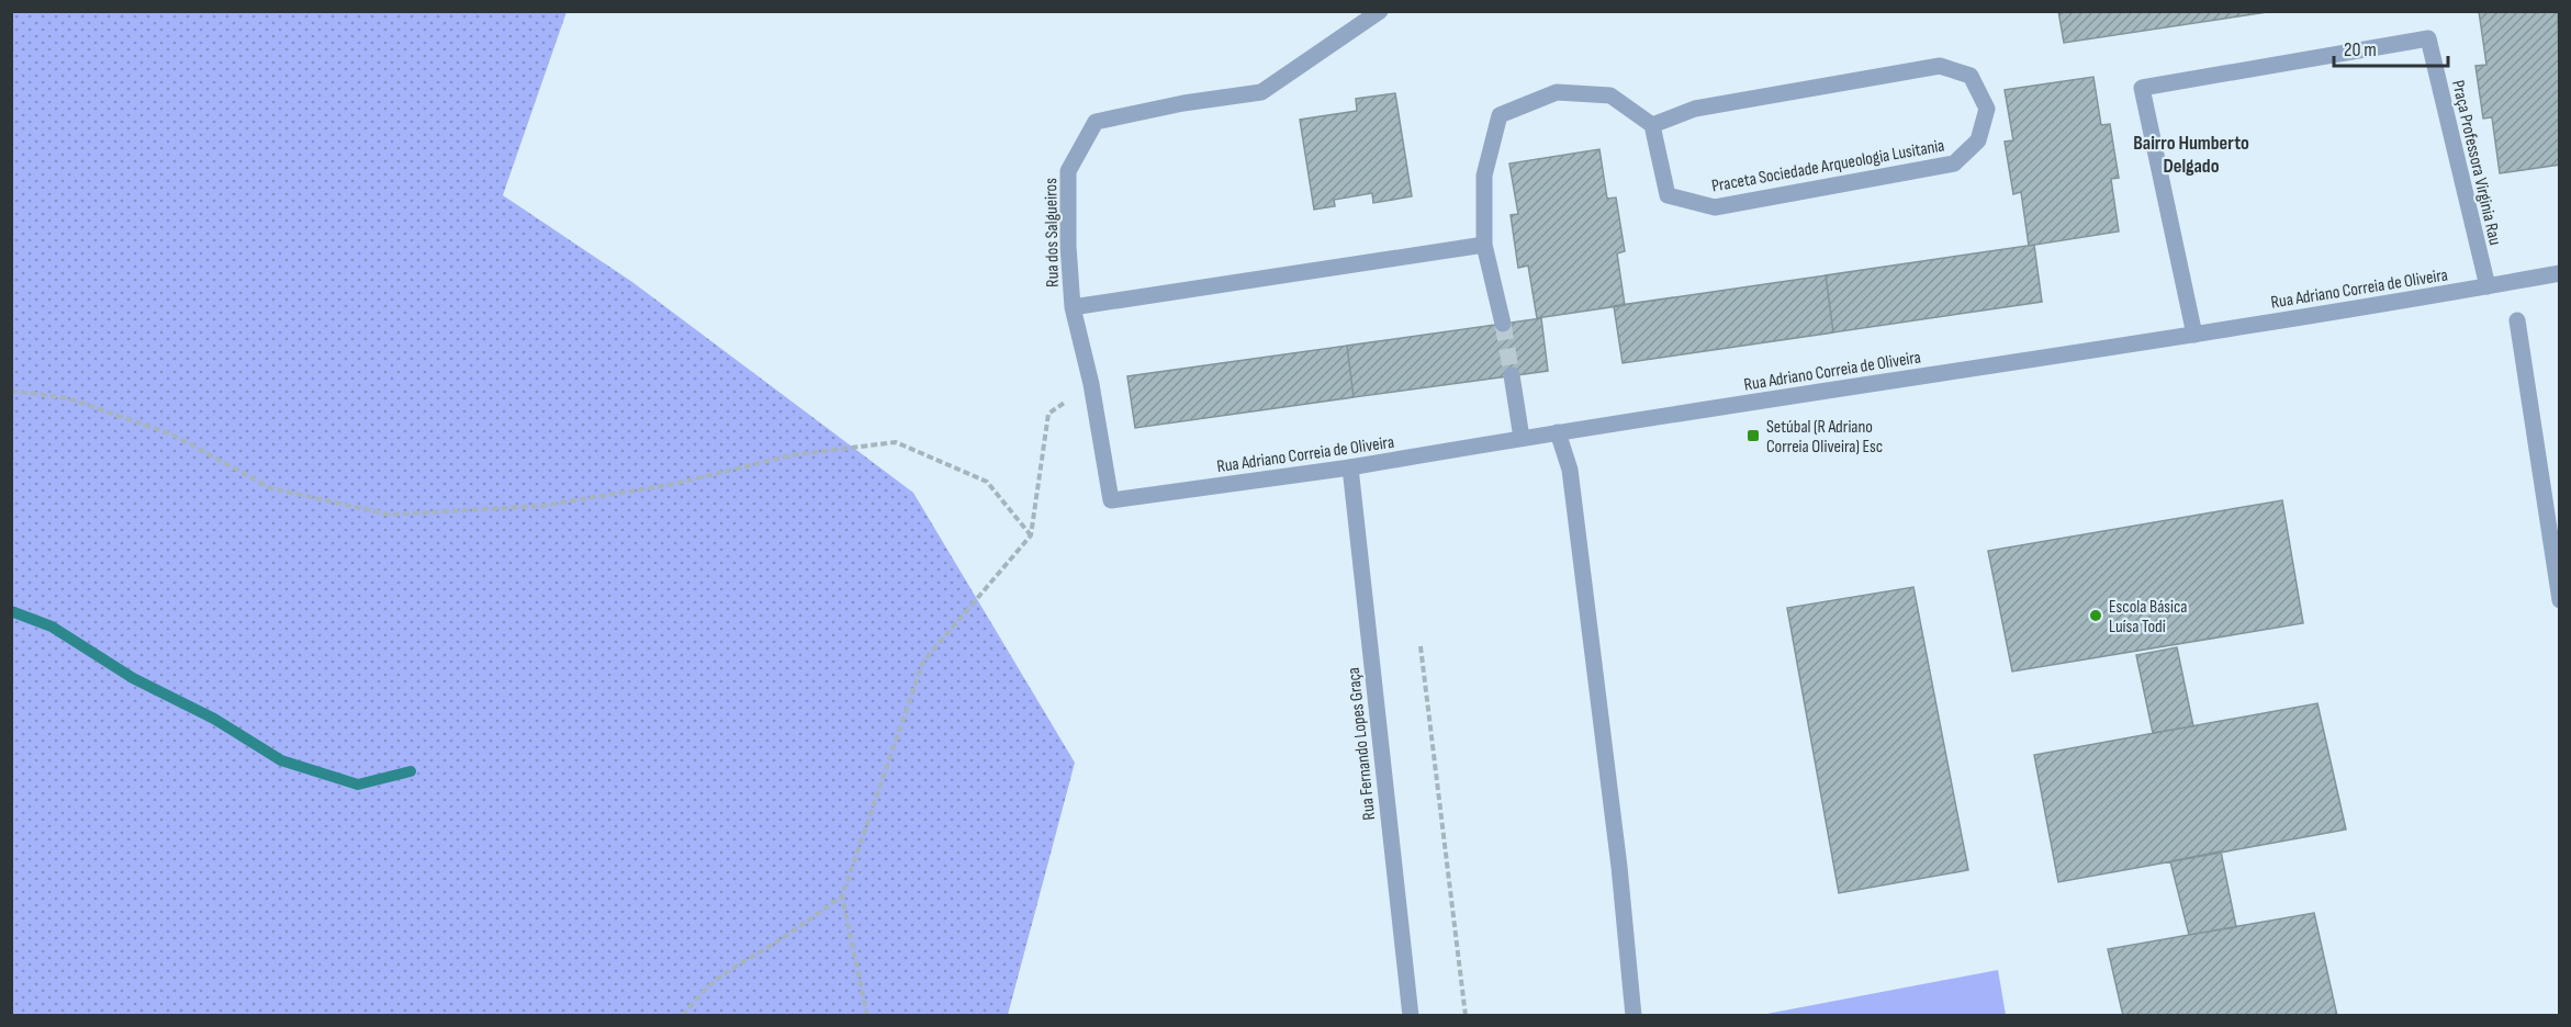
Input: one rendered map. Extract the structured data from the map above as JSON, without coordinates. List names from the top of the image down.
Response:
{
  "streets": {
    "street": [
      "Praça Professora Virginia Rau",
      "Praceta Sociedade Arqueologia Lusitania",
      "Rua dos Salgueiros",
      "Rua Adriano Correia de Oliveira",
      "Rua Fernando Lopes Graça"
    ]
  },
  "crossings": [
    ["Praça Professora Virginia Rau", "Rua Adriano Correia de Oliveira"],
    ["Rua dos Salgueiros", "Rua Adriano Correia de Oliveira"],
    ["Rua Adriano Correia de Oliveira", "Rua Fernando Lopes Graça"]
  ],
  "districts": ["Bairro Humberto Delgado"],
  "places": {
    "transit": ["Setúbal (R Adriano Correia Oliveira) Esc"],
    "other": ["Escola Básica Luísa Todi"]
  },
  "scale_bar": "20 m"
}
